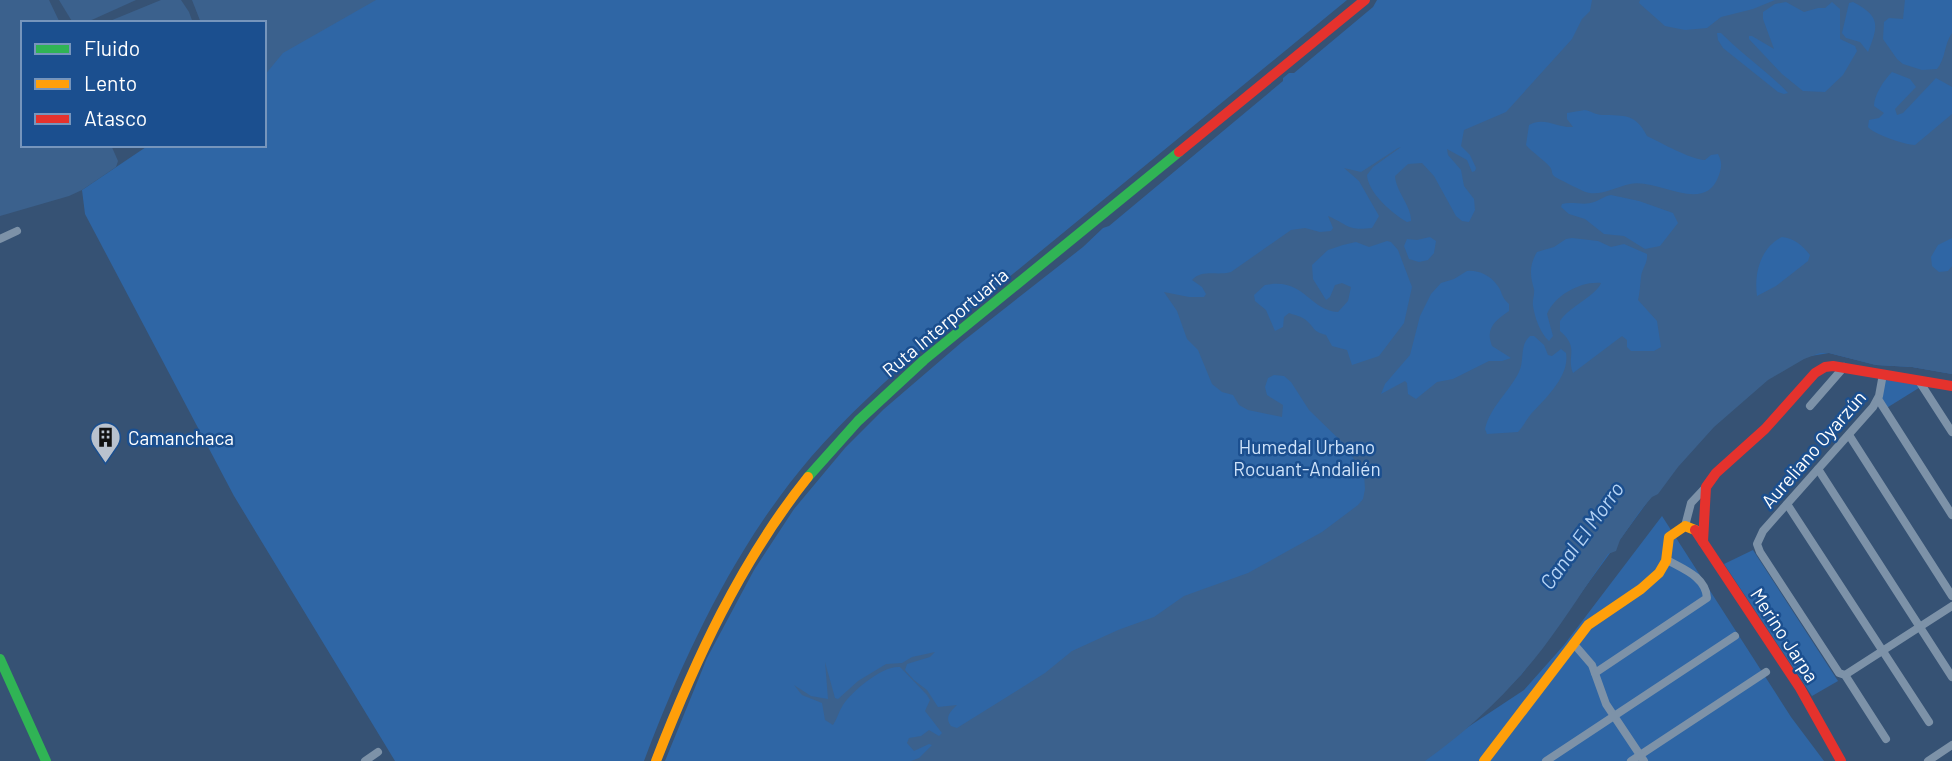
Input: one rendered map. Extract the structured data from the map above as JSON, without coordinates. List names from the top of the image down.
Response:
{
  "streets": {
    "main road": ["Ruta Interportuaria", "Merino Jarpa"],
    "street": ["Aureliano Oyarzún"]
  },
  "water": ["Canal El Morro"],
  "parks": ["Humedal Urbano Rocuant-Andalién"],
  "places": {
    "building": ["Camanchaca"]
  },
  "legend": ["Fluido", "Lento", "Atasco"]
}
